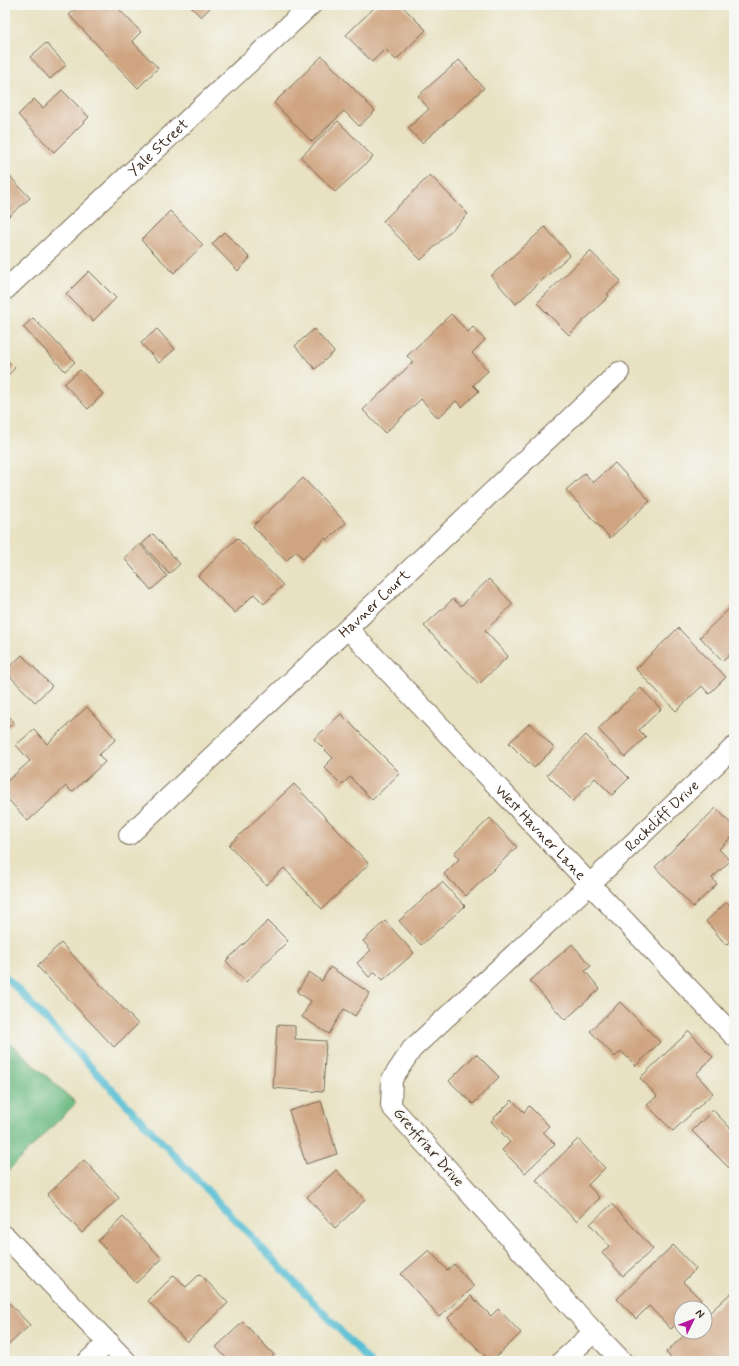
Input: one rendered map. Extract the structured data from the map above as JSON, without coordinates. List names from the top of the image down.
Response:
{
  "streets": {
    "street": [
      "Yale Street",
      "Havner Court",
      "Rockcliff Drive",
      "West Havner Lane",
      "Greyfriar Drive"
    ]
  },
  "crossings": [
    ["Havner Court", "West Havner Lane"],
    ["Rockcliff Drive", "West Havner Lane"],
    ["Rockcliff Drive", "Greyfriar Drive"],
    ["West Havner Lane", "Greyfriar Drive"]
  ],
  "north": "top right"
}
